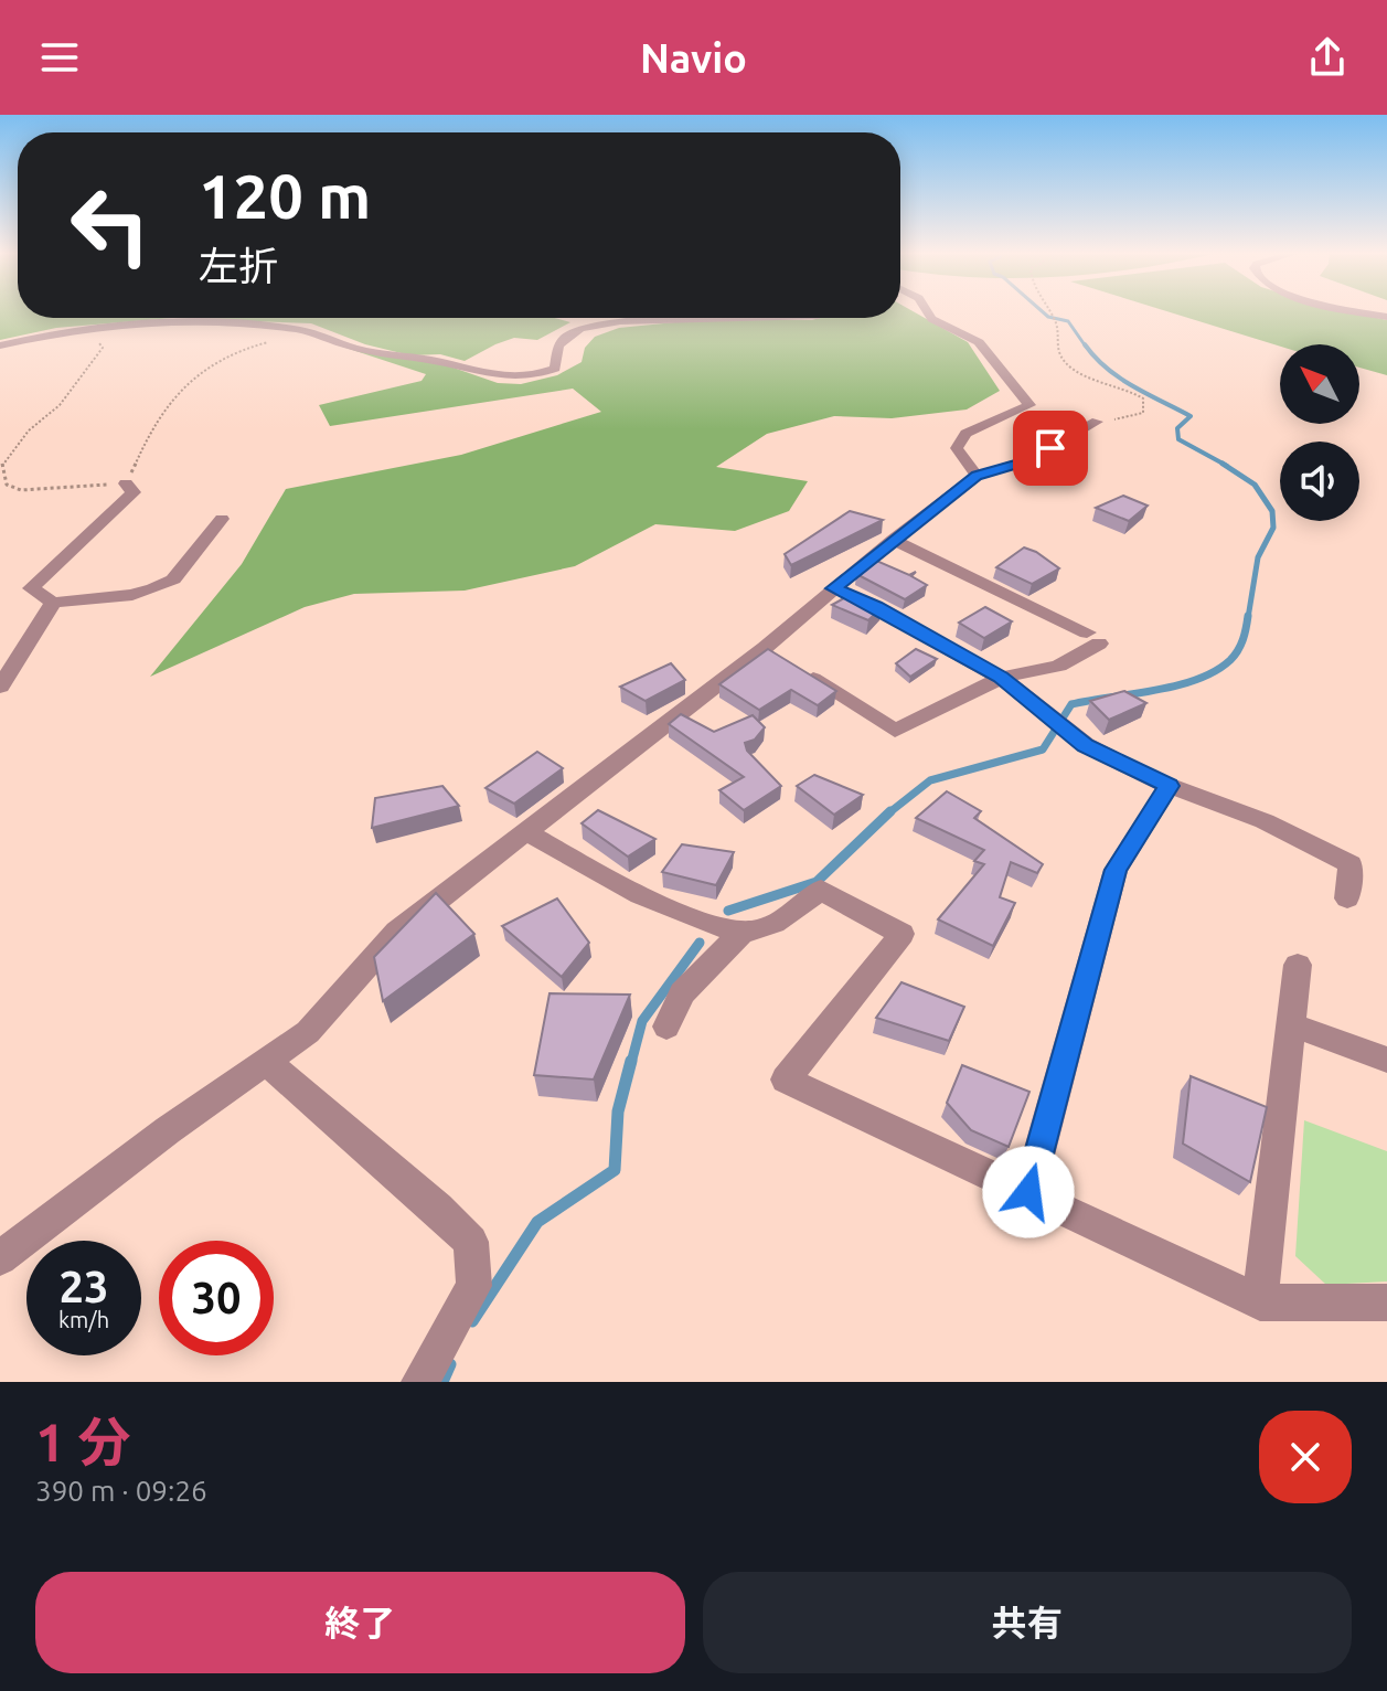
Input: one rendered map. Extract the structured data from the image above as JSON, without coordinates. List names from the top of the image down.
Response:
{
  "north": "top left",
  "page": {
    "header": "Navio",
    "turn": ["120 m", "左折"],
    "speed": "23 km/h",
    "limit": "30",
    "heading": ["1 分", "390 m · 09:26"],
    "buttons": ["終了", "共有"]
  }
}
